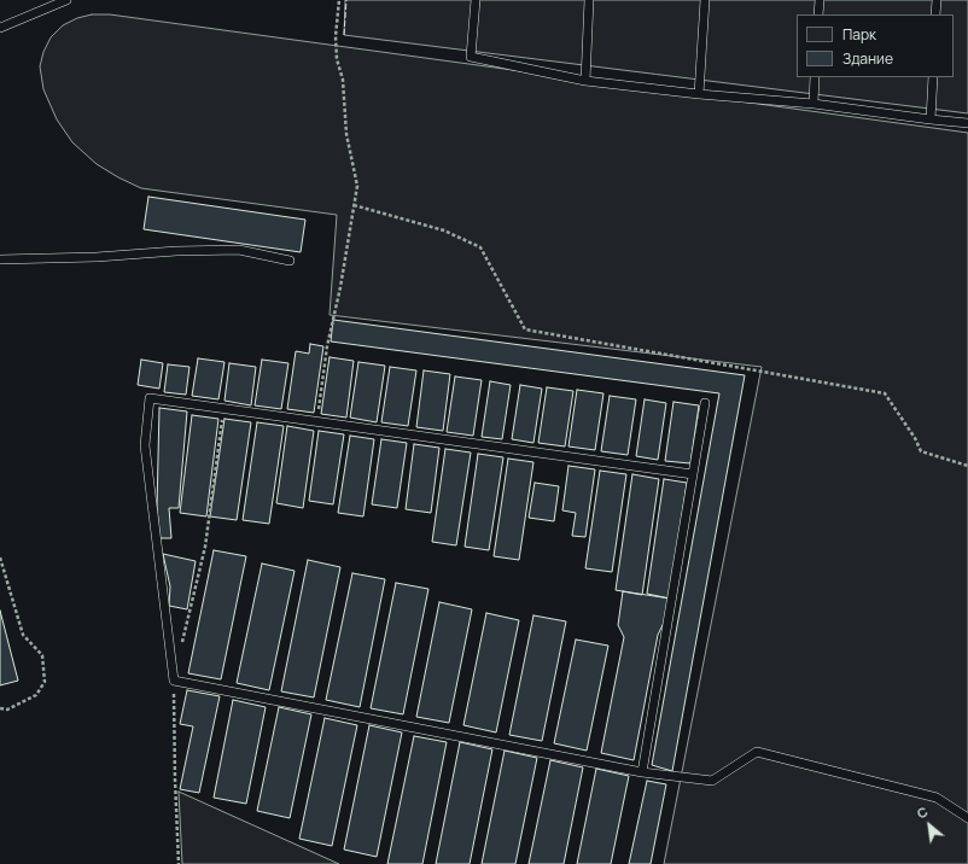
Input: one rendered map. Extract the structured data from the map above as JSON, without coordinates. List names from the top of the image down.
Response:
{
  "legend": ["Парк", "Здание"],
  "north": "top left"
}
